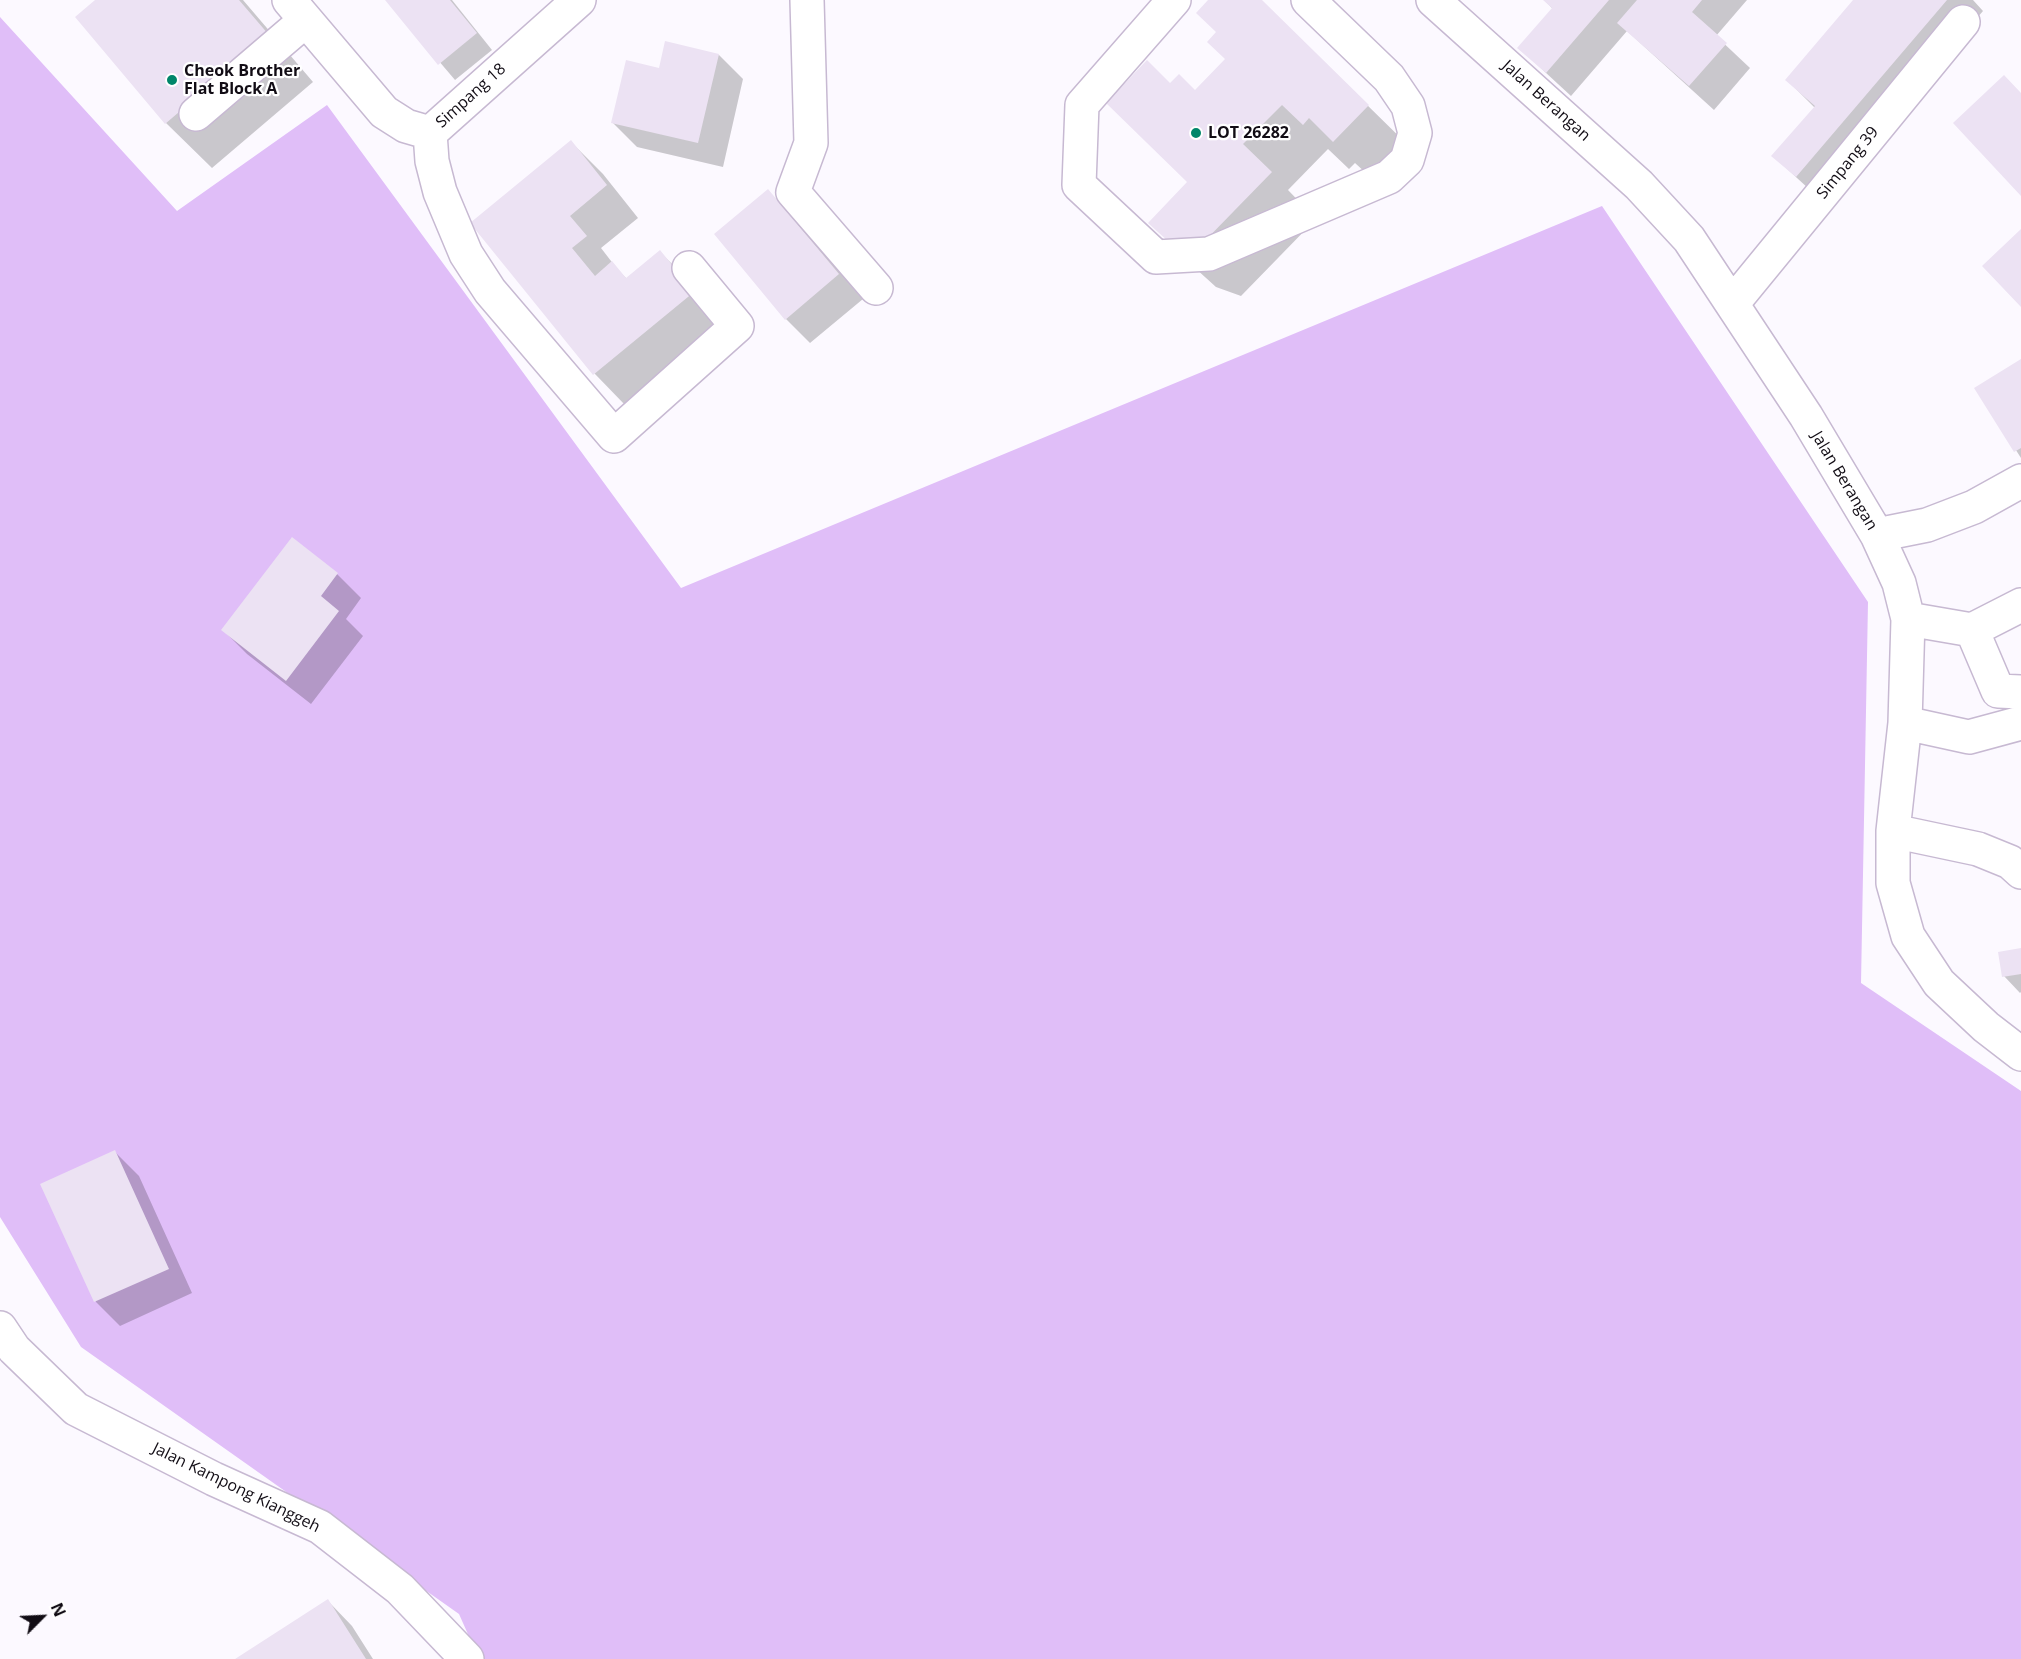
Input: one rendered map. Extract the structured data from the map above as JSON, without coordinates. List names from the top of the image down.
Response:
{
  "streets": {
    "street": [
      "Simpang 18",
      "Jalan Berangan",
      "Simpang 39",
      "Jalan Kampong Kianggeh"
    ]
  },
  "crossings": [
    ["Jalan Berangan", "Simpang 39"]
  ],
  "places": ["Cheok Brother Flat Block A", "LOT 26282"],
  "north": "top right"
}
